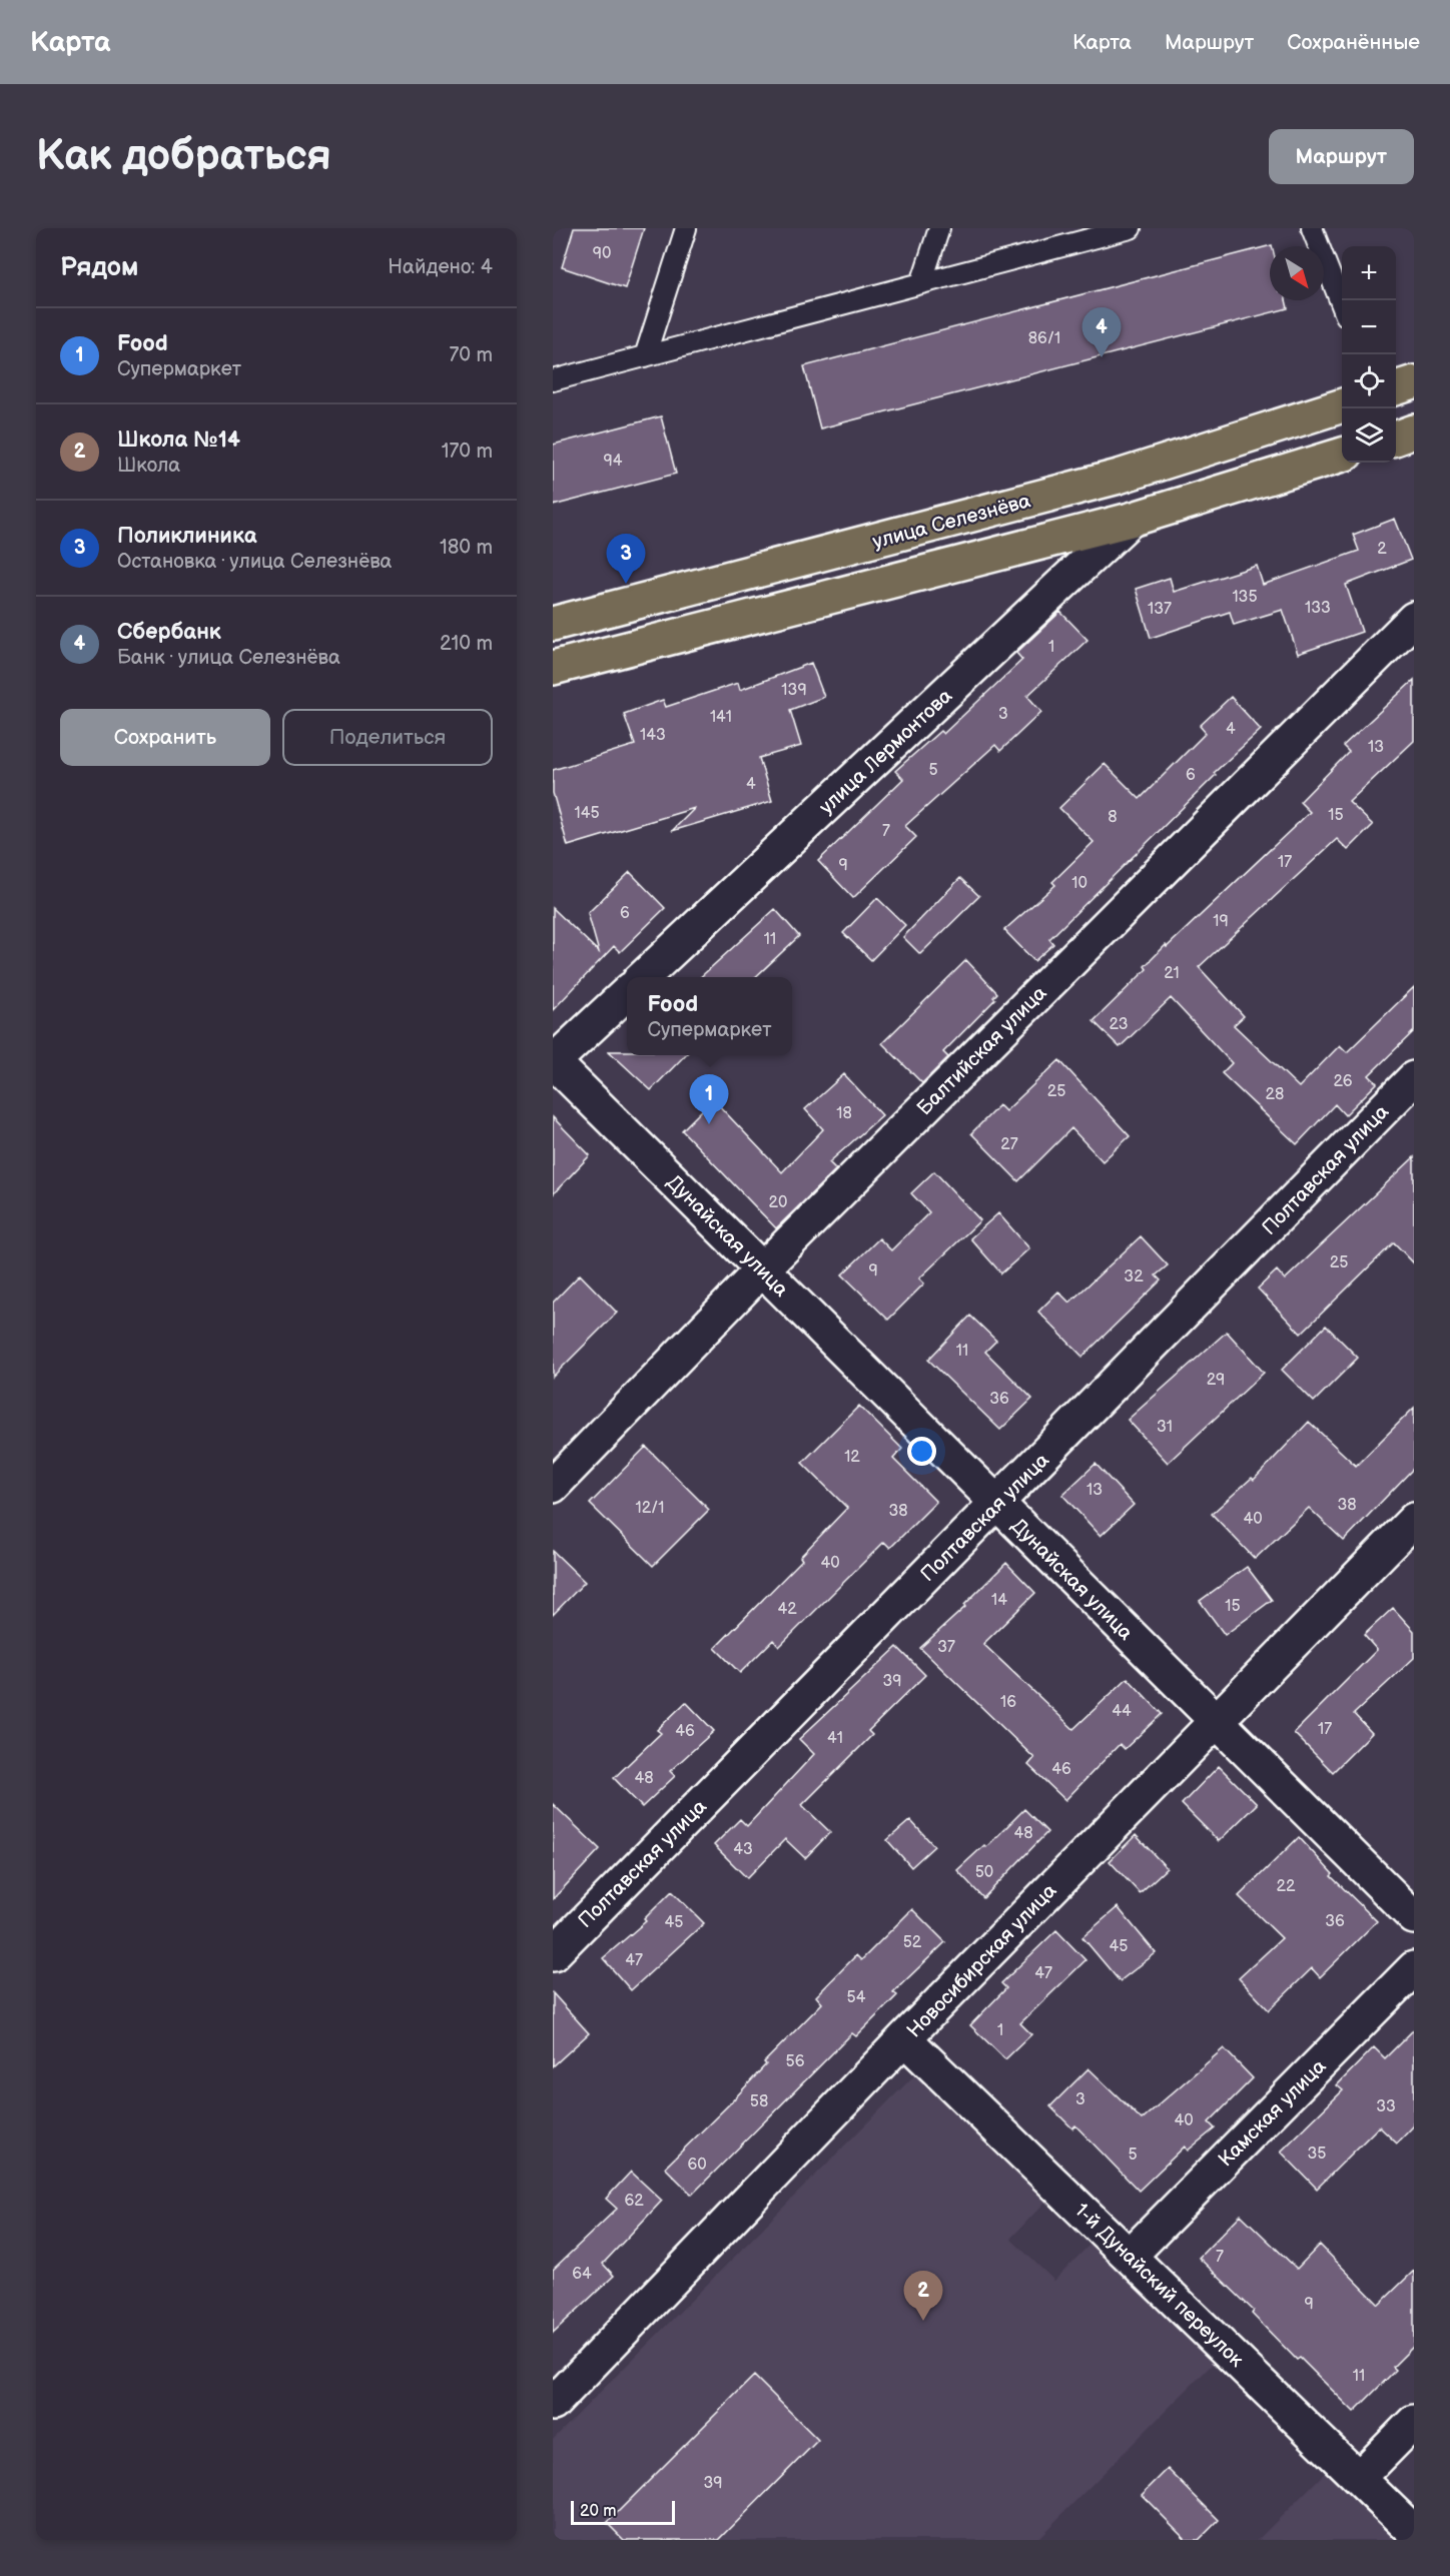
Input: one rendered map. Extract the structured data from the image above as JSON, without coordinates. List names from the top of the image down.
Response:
{
  "streets": {
    "main road": ["улица Селезнёва"],
    "street": [
      "улица Лермонтова",
      "Балтийская улица",
      "Полтавская улица",
      "Дунайская улица",
      "Новосибирская улица",
      "Камская улица",
      "1-й Дунайский переулок"
    ]
  },
  "crossings": [
    ["Балтийская улица", "Дунайская улица"],
    ["Полтавская улица", "Дунайская улица"],
    ["Дунайская улица", "Новосибирская улица"],
    ["Новосибирская улица", "1-й Дунайский переулок"],
    ["Камская улица", "1-й Дунайский переулок"]
  ],
  "house_numbers": [
    "90",
    "86/1",
    "94",
    "2",
    "135",
    "133",
    "137",
    "1",
    "139",
    "3",
    "141",
    "4",
    "143",
    "13",
    "5",
    "6",
    "4",
    "145",
    "15",
    "8",
    "7",
    "17",
    "9",
    "10",
    "6",
    "19",
    "11",
    "21",
    "23",
    "26",
    "25",
    "28",
    "18",
    "27",
    "20",
    "25",
    "9",
    "32",
    "11",
    "29",
    "36",
    "31",
    "12",
    "13",
    "38",
    "12/1",
    "38",
    "40",
    "40",
    "14",
    "15",
    "42",
    "37",
    "39",
    "16",
    "44",
    "17",
    "46",
    "41",
    "46",
    "48",
    "48",
    "43",
    "50",
    "22",
    "36",
    "45",
    "52",
    "45",
    "47",
    "47",
    "54",
    "1",
    "56",
    "3",
    "58",
    "33",
    "40",
    "35",
    "5",
    "60",
    "62",
    "7",
    "64",
    "9",
    "11",
    "39"
  ],
  "scale_bar": "20 m",
  "north": "bottom right",
  "page": {
    "header": "Карта",
    "nav": ["Карта", "Маршрут", "Сохранённые"],
    "buttons": [
      "Маршрут",
      ["Сохранить", "Поделиться"]
    ],
    "title": "Как добраться",
    "heading": ["Рядом", "Найдено: 4"],
    "map_buttons": ["+", "−"],
    "list": [
      {
        "mark": "1",
        "name": "Food",
        "note": "Супермаркет",
        "value": "70 m"
      },
      {
        "mark": "2",
        "name": "Школа №14",
        "note": "Школа",
        "value": "170 m"
      },
      {
        "mark": "3",
        "name": "Поликлиника",
        "note": "Остановка · улица Селезнёва",
        "value": "180 m"
      },
      {
        "mark": "4",
        "name": "Сбербанк",
        "note": "Банк · улица Селезнёва",
        "value": "210 m"
      }
    ],
    "pins": [
      "4",
      "3",
      "1",
      "2"
    ],
    "popup": ["Food", "Супермаркет"],
    "scale": "20 m"
  }
}
